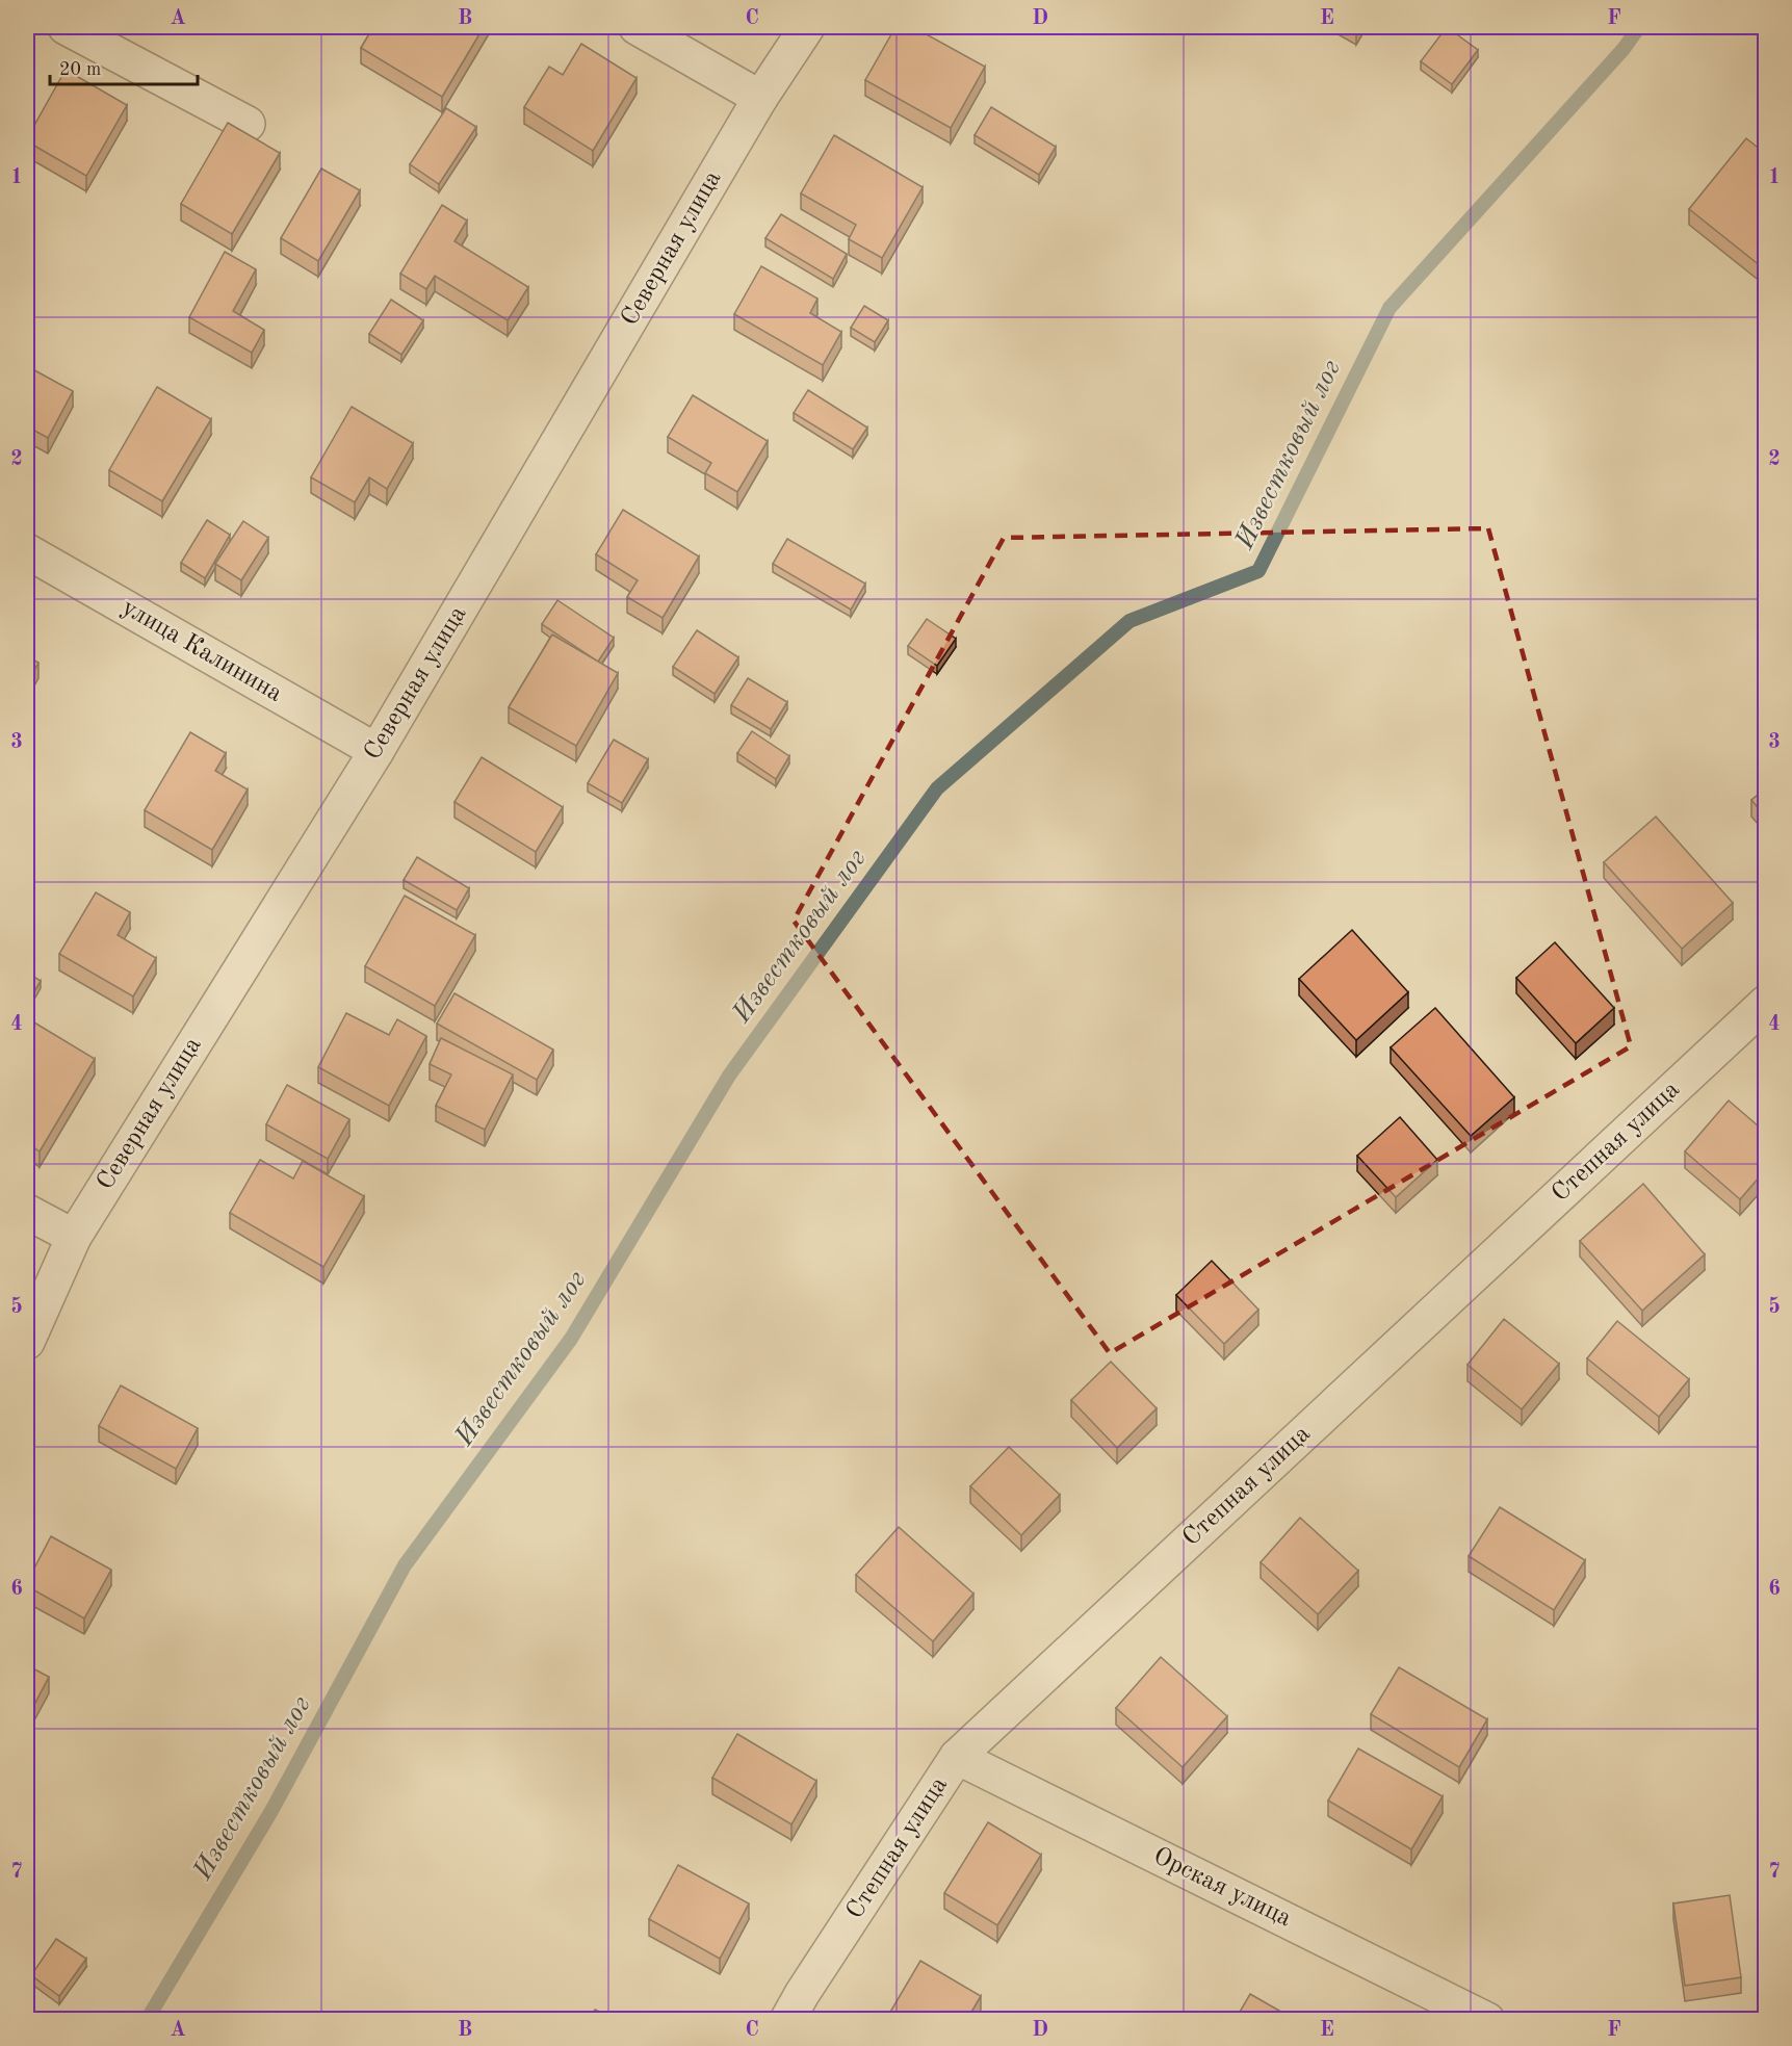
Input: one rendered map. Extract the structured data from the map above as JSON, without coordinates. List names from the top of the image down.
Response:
{
  "streets": {
    "street": [
      "Северная улица",
      "улица Калинина",
      "Степная улица",
      "Орская улица"
    ]
  },
  "crossings": [
    ["Северная улица", "улица Калинина"],
    ["Степная улица", "Орская улица"]
  ],
  "water": ["Известковый лог"],
  "scale_bar": "20 m",
  "grid": {
    "columns": [
      "A",
      "B",
      "C",
      "D",
      "E",
      "F"
    ],
    "rows": [
      "1",
      "2",
      "3",
      "4",
      "5",
      "6",
      "7"
    ]
  }
}
